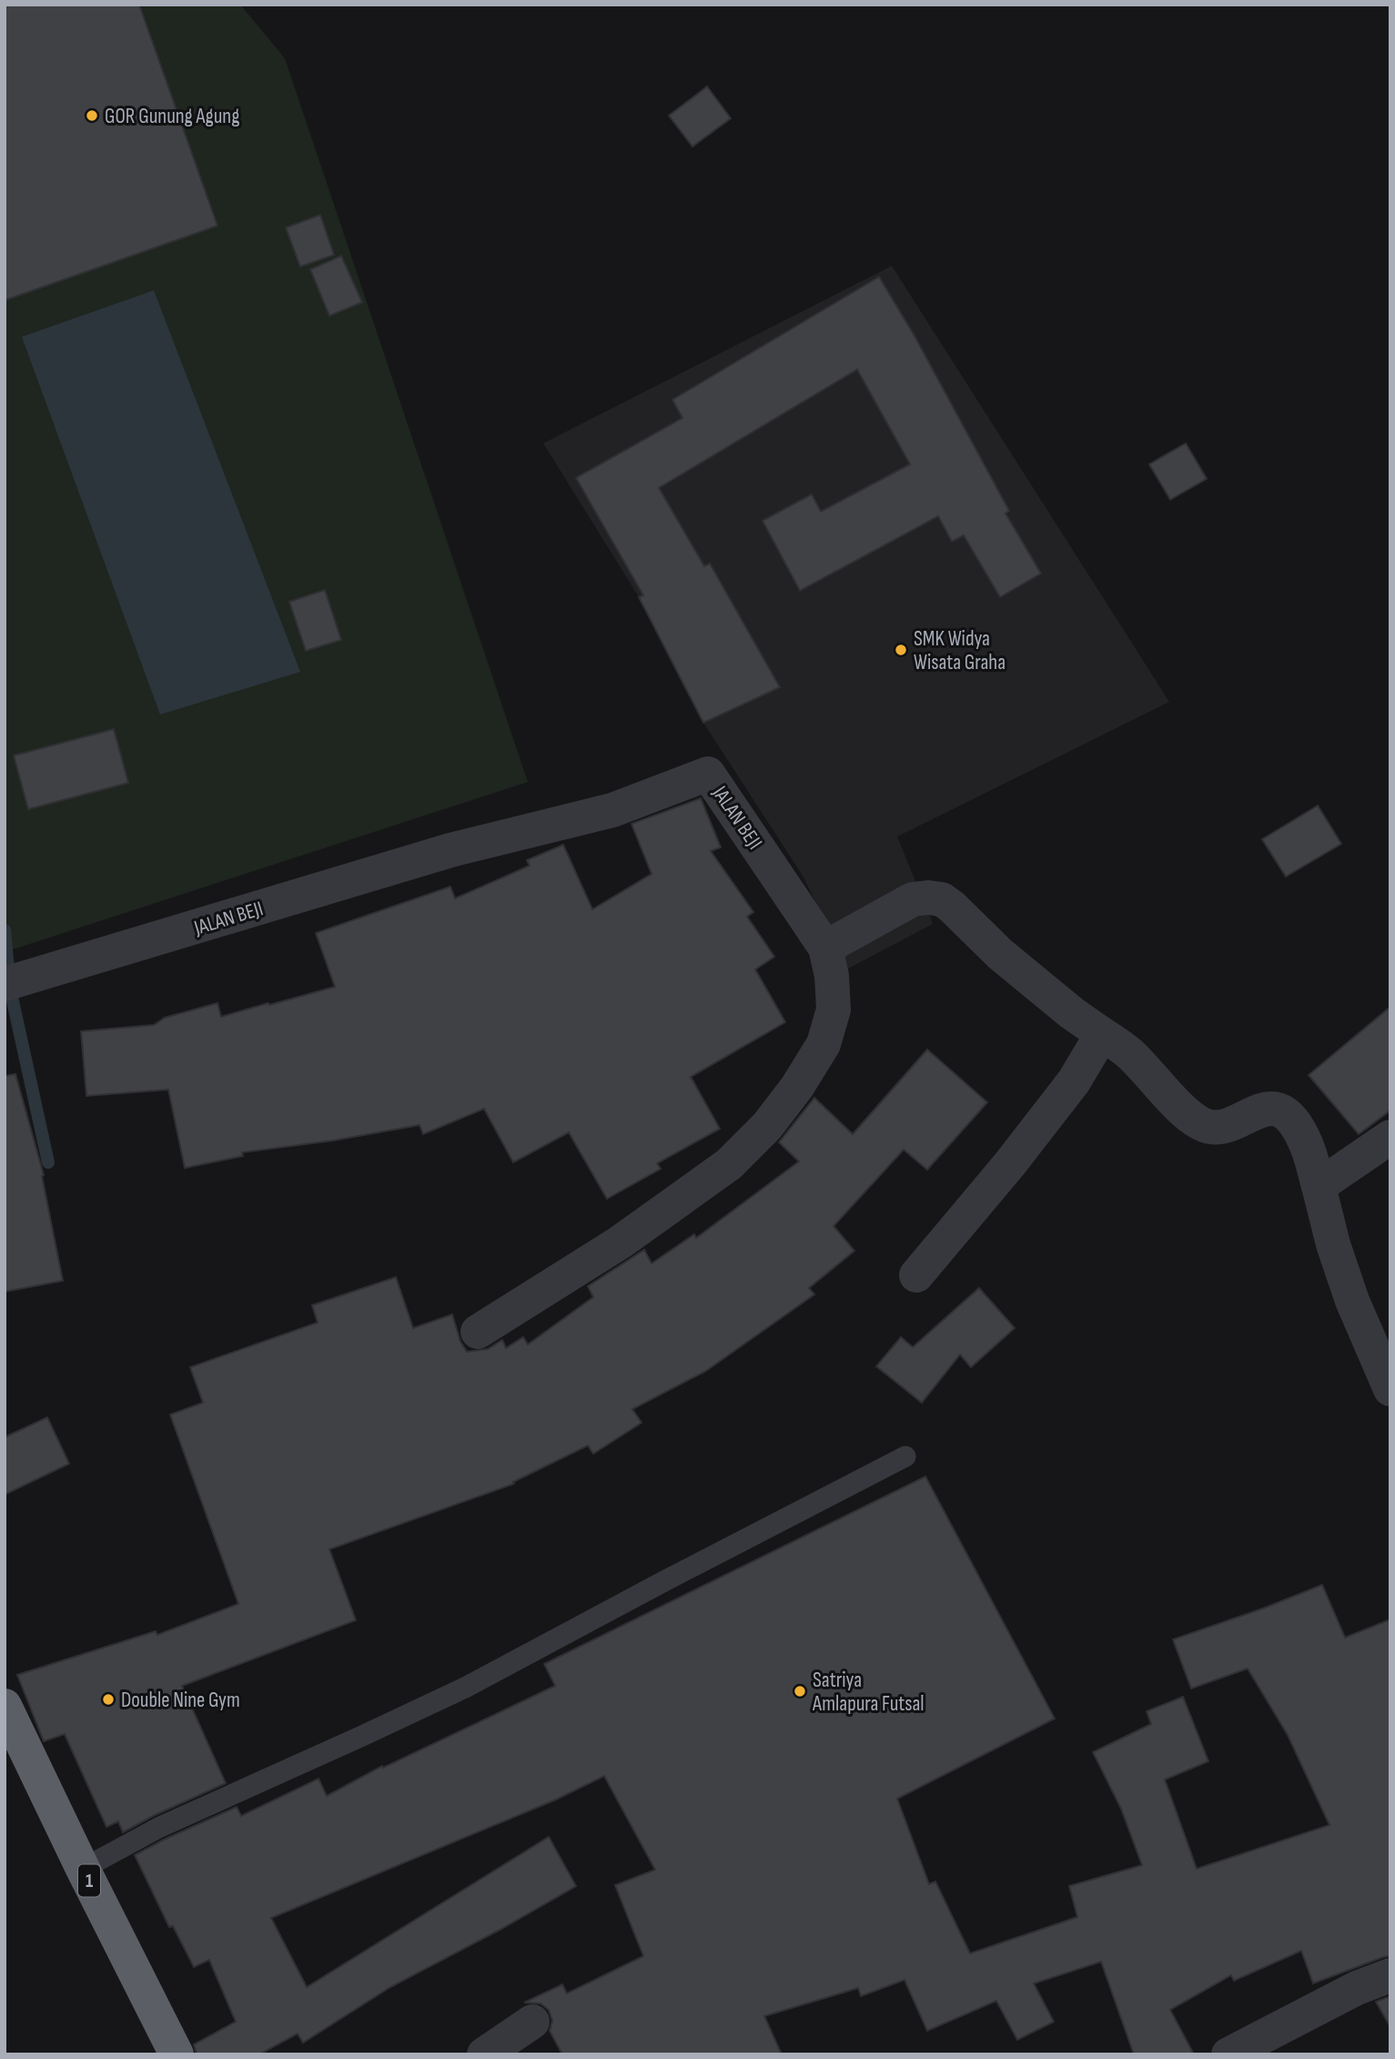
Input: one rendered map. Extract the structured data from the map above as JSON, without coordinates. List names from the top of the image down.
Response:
{
  "streets": {
    "highway": ["1"],
    "street": ["JALAN BEJI"]
  },
  "places": [
    "GOR Gunung Agung",
    "SMK Widya Wisata Graha",
    "Satriya Amlapura Futsal",
    "Double Nine Gym"
  ]
}
